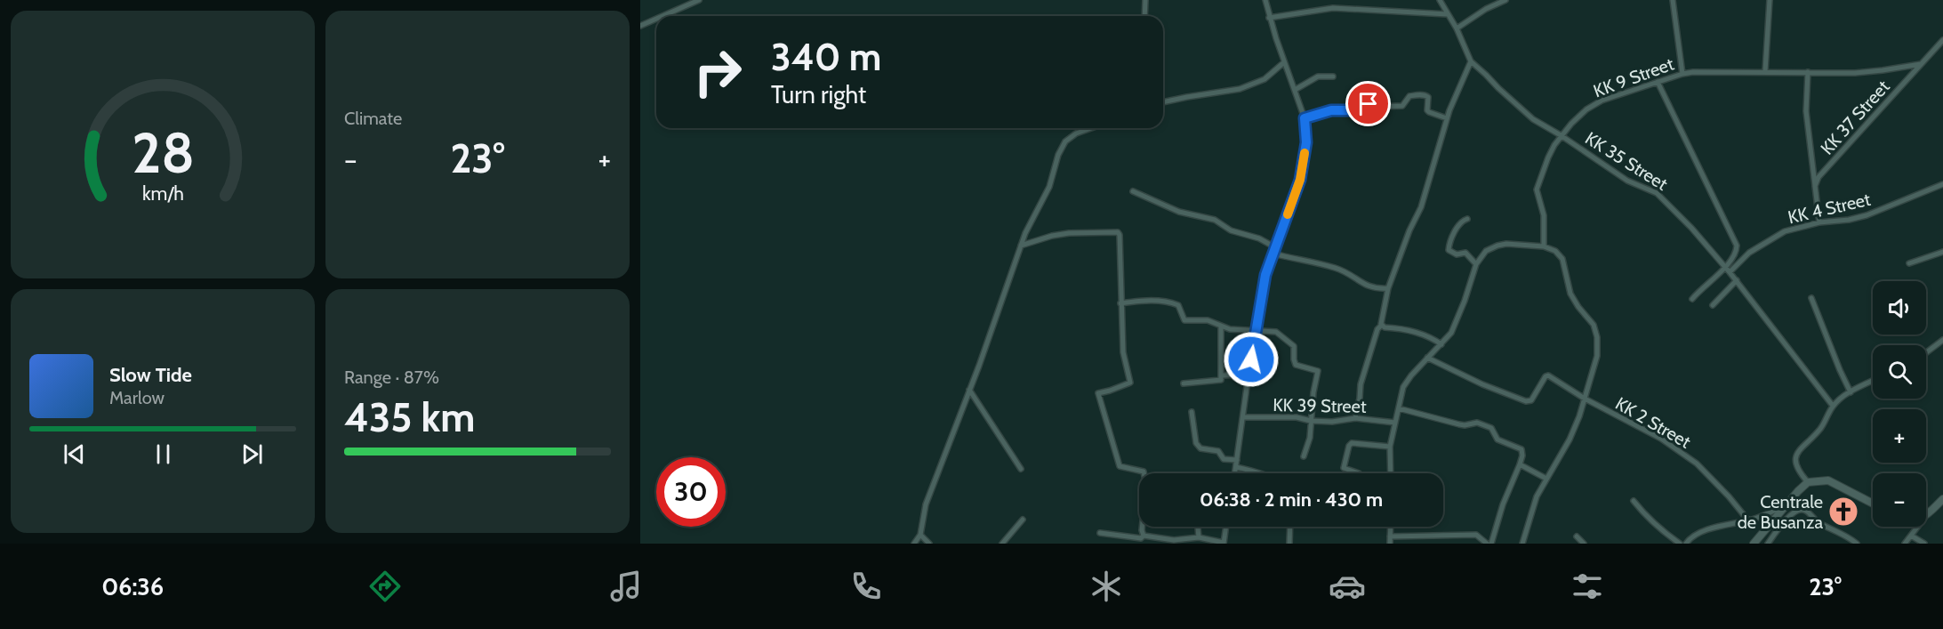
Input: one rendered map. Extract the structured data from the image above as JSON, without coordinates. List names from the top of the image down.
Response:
{
  "streets": {
    "street": [
      "KK 9 Street",
      "KK 37 Street",
      "KK 35 Street",
      "KK 4 Street",
      "KK 39 Street",
      "KK 2 Street"
    ]
  },
  "crossings": [
    ["KK 9 Street", "KK 37 Street"],
    ["KK 9 Street", "KK 35 Street"],
    ["KK 35 Street", "KK 4 Street"]
  ],
  "places": {
    "church": ["Centrale de Busanza"]
  },
  "page": {
    "tile": [
      "Climate",
      ["Range · 87%", "435 km"]
    ],
    "turn": ["340 m", "Turn right"],
    "heat": ["−", "23°", "+"],
    "map_buttons": ["+", "−"],
    "song": ["Slow Tide", "Marlow"],
    "limit": "30",
    "trip": "06:38 · 2 min · 430 m",
    "tabs": ["06:36", "23°"],
    "gauge": ["28", "km/h"]
  }
}
